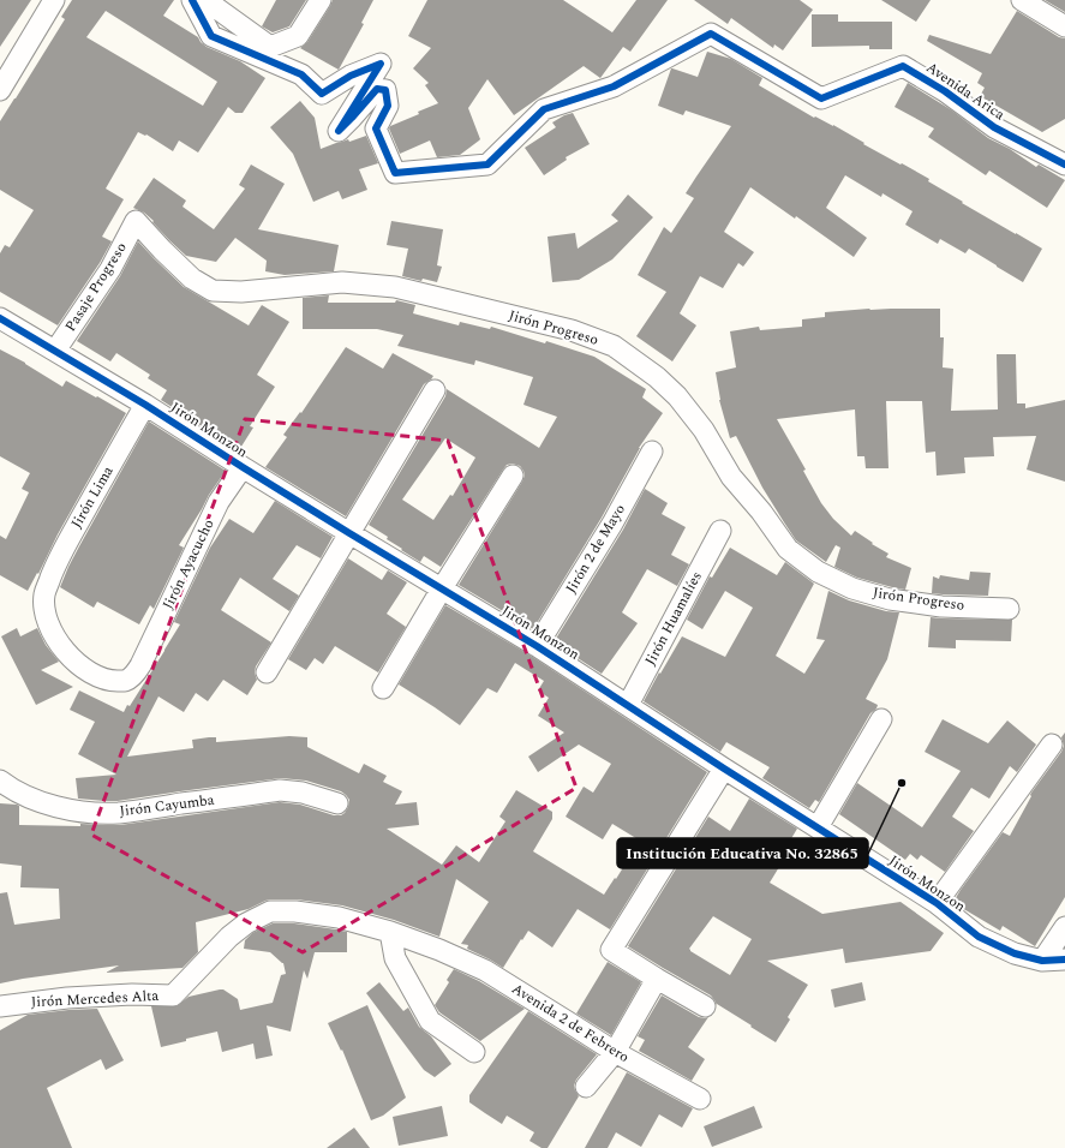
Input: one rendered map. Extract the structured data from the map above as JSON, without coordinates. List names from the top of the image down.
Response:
{
  "streets": {
    "street": [
      "Avenida Arica",
      "Pasaje Progreso",
      "Jirón Progreso",
      "Jirón Monzon",
      "Jirón Lima",
      "Jirón 2 de Mayo",
      "Jirón Ayacucho",
      "Jirón Huamalíes",
      "Jirón Cayumba",
      "Jirón Mercedes Alta",
      "Avenida 2 de Febrero"
    ]
  },
  "crossings": [
    ["Pasaje Progreso", "Jirón Progreso"],
    ["Pasaje Progreso", "Jirón Monzon"],
    ["Jirón Monzon", "Jirón Lima"],
    ["Jirón Monzon", "Jirón 2 de Mayo"],
    ["Jirón Monzon", "Jirón Ayacucho"],
    ["Jirón Monzon", "Jirón Huamalíes"],
    ["Jirón Lima", "Jirón Ayacucho"],
    ["Jirón Mercedes Alta", "Avenida 2 de Febrero"]
  ],
  "places": ["Institución Educativa No. 32865"]
}
